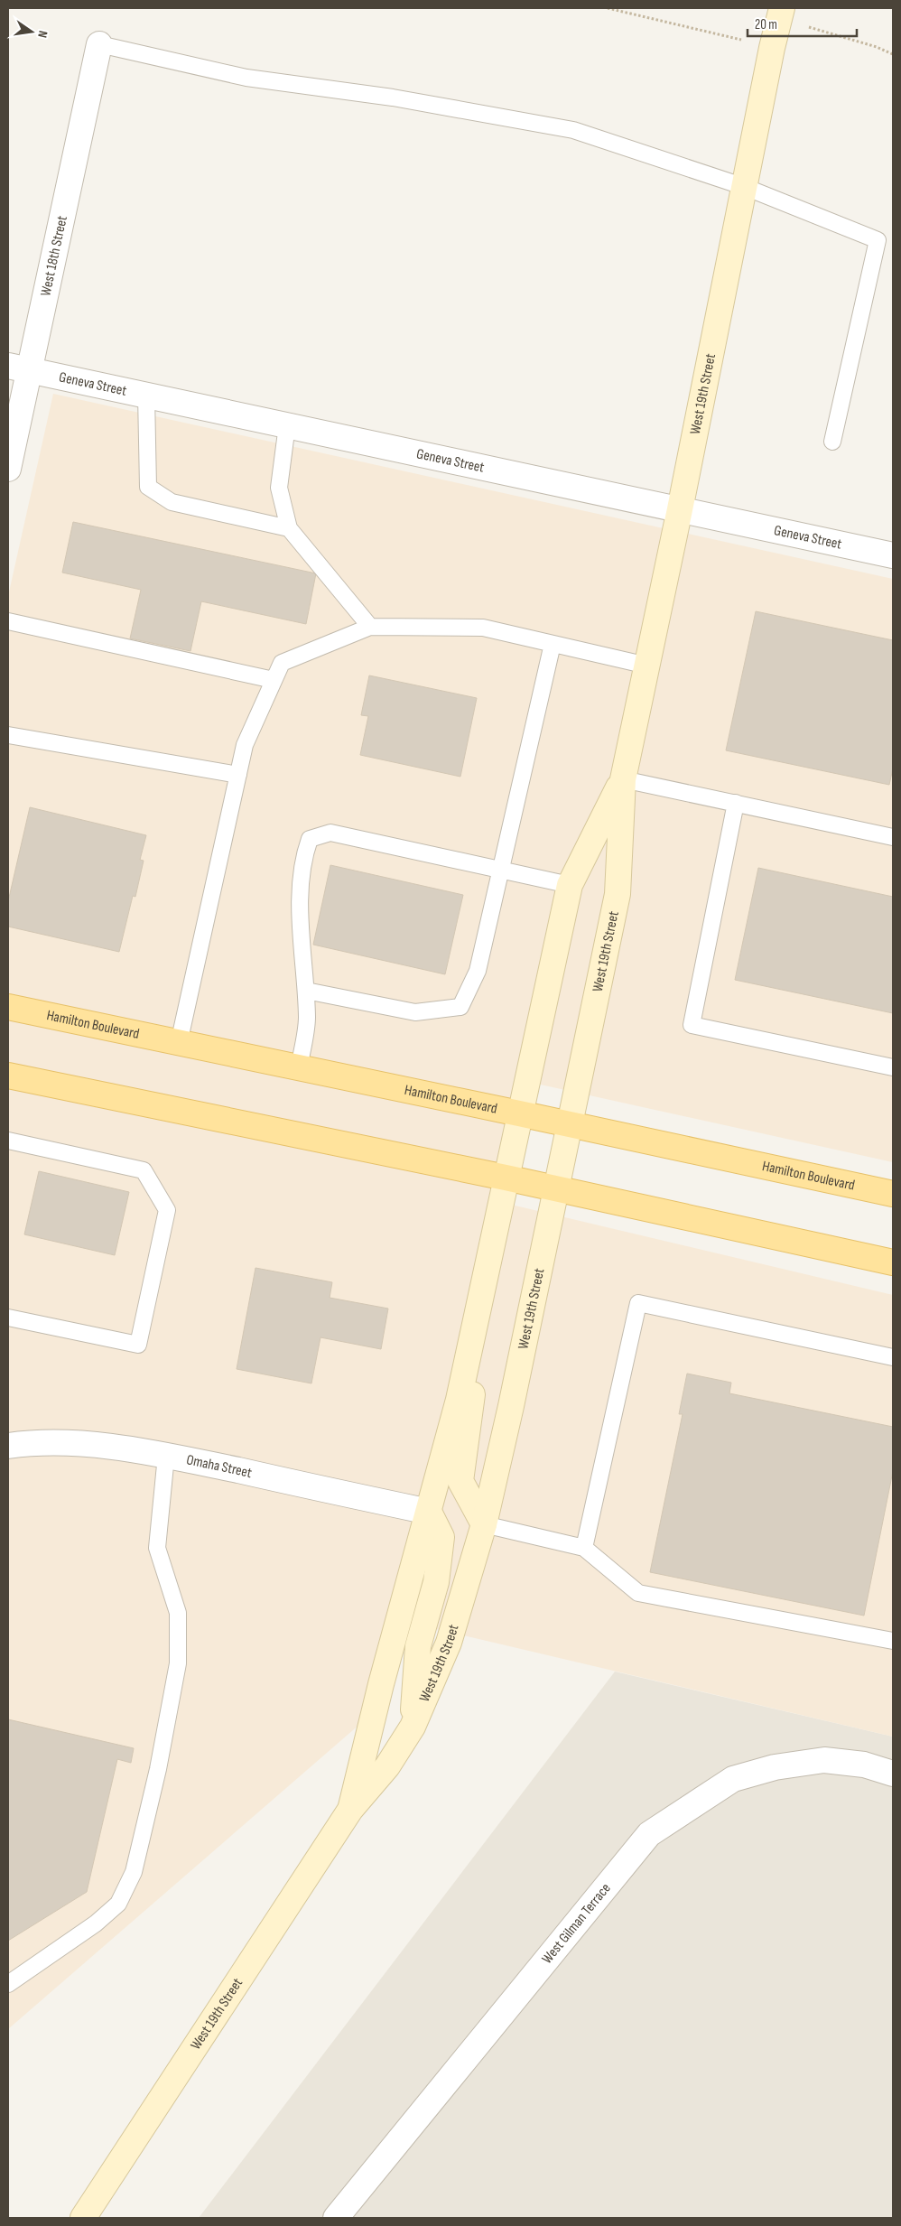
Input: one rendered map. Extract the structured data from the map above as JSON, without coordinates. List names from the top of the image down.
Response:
{
  "streets": {
    "main road": ["West 19th Street", "Hamilton Boulevard"],
    "street": [
      "West 18th Street",
      "Geneva Street",
      "Omaha Street",
      "West Gilman Terrace"
    ]
  },
  "crossings": [
    ["West 18th Street", "Geneva Street"],
    ["Geneva Street", "West 19th Street"],
    ["West 19th Street", "Hamilton Boulevard"],
    ["West 19th Street", "Omaha Street"]
  ],
  "scale_bar": "20 m",
  "north": "right"
}
